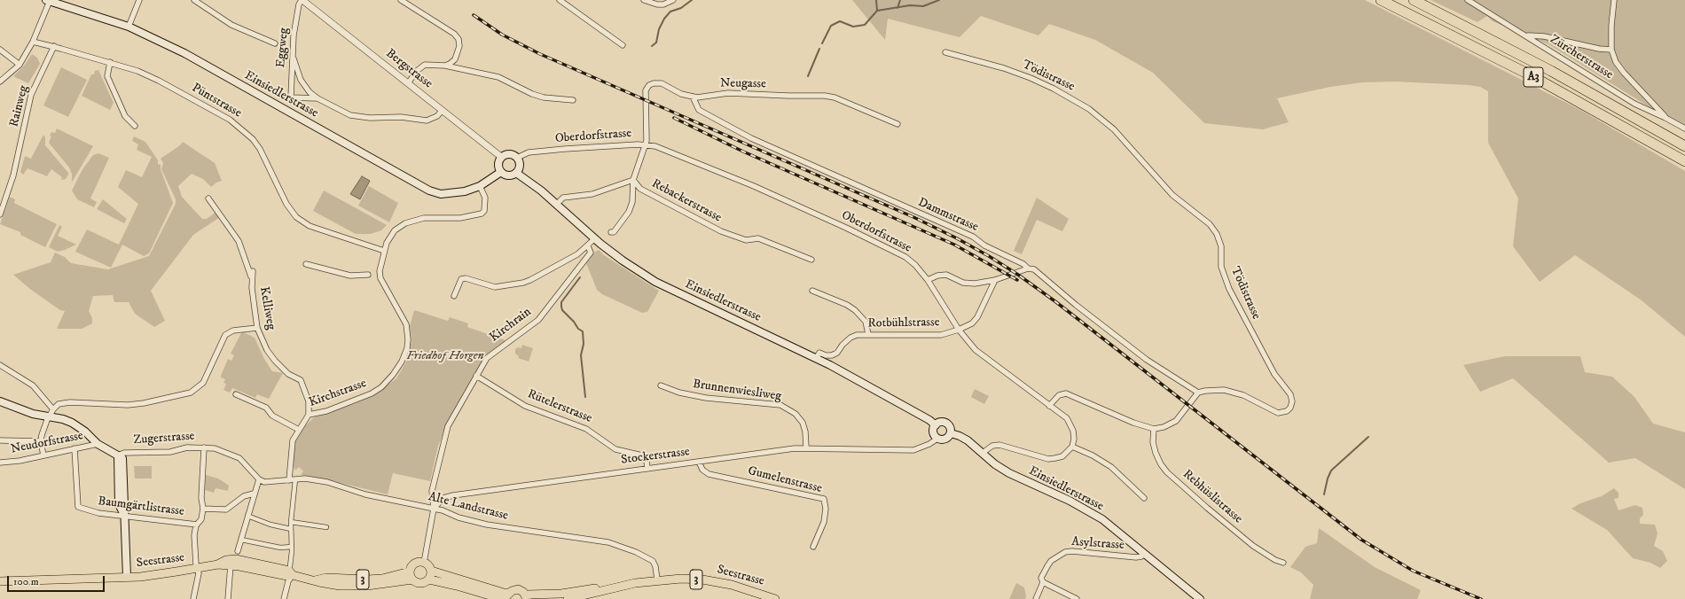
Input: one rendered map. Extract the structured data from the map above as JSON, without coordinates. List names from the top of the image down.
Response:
{
  "streets": {
    "highway": ["A3"],
    "main road": [
      "Einsiedlerstrasse",
      "Zugerstrasse",
      "Seestrasse",
      "3"
    ],
    "street": [
      "Eggweg",
      "Zürcherstrasse",
      "Bergstrasse",
      "Tödistrasse",
      "Neugasse",
      "Püntstrasse",
      "Rainweg",
      "Oberdorfstrasse",
      "Rebackerstrasse",
      "Dammstrasse",
      "Kelliweg",
      "Rotbühlstrasse",
      "Kirchrain",
      "Brunnenwiesliweg",
      "Kirchstrasse",
      "Rütelerstrasse",
      "Neudorfstrasse",
      "Stockerstrasse",
      "Gumelenstrasse",
      "Rebhüslistrasse",
      "Baumgärtlistrasse",
      "Alte Landstrasse",
      "Asylstrasse"
    ]
  },
  "crossings": [
    ["Eggweg", "Bergstrasse"],
    ["Bergstrasse", "Einsiedlerstrasse"],
    ["Bergstrasse", "Oberdorfstrasse"],
    ["Tödistrasse", "Dammstrasse"],
    ["Neugasse", "Oberdorfstrasse"],
    ["Neugasse", "Dammstrasse"],
    ["Einsiedlerstrasse", "Oberdorfstrasse"],
    ["Einsiedlerstrasse", "Rebackerstrasse"],
    ["Einsiedlerstrasse", "Rotbühlstrasse"],
    ["Einsiedlerstrasse", "Kirchstrasse"],
    ["Einsiedlerstrasse", "Stockerstrasse"],
    ["Einsiedlerstrasse", "Asylstrasse"],
    ["Püntstrasse", "Rainweg"],
    ["Püntstrasse", "Kirchstrasse"],
    ["Oberdorfstrasse", "Rotbühlstrasse"],
    ["Kelliweg", "Kirchstrasse"],
    ["Kirchrain", "Rütelerstrasse"],
    ["Kirchrain", "Stockerstrasse"],
    ["Kirchrain", "Alte Landstrasse"],
    ["Brunnenwiesliweg", "Stockerstrasse"],
    ["Kirchstrasse", "Alte Landstrasse"],
    ["Rütelerstrasse", "Stockerstrasse"],
    ["Zugerstrasse", "Neudorfstrasse"],
    ["Zugerstrasse", "Alte Landstrasse"],
    ["Neudorfstrasse", "Baumgärtlistrasse"],
    ["Stockerstrasse", "Gumelenstrasse"],
    ["Stockerstrasse", "Alte Landstrasse"],
    ["Alte Landstrasse", "Seestrasse"]
  ],
  "parks": ["Friedhof Horgen"],
  "scale_bar": "100 m"
}
